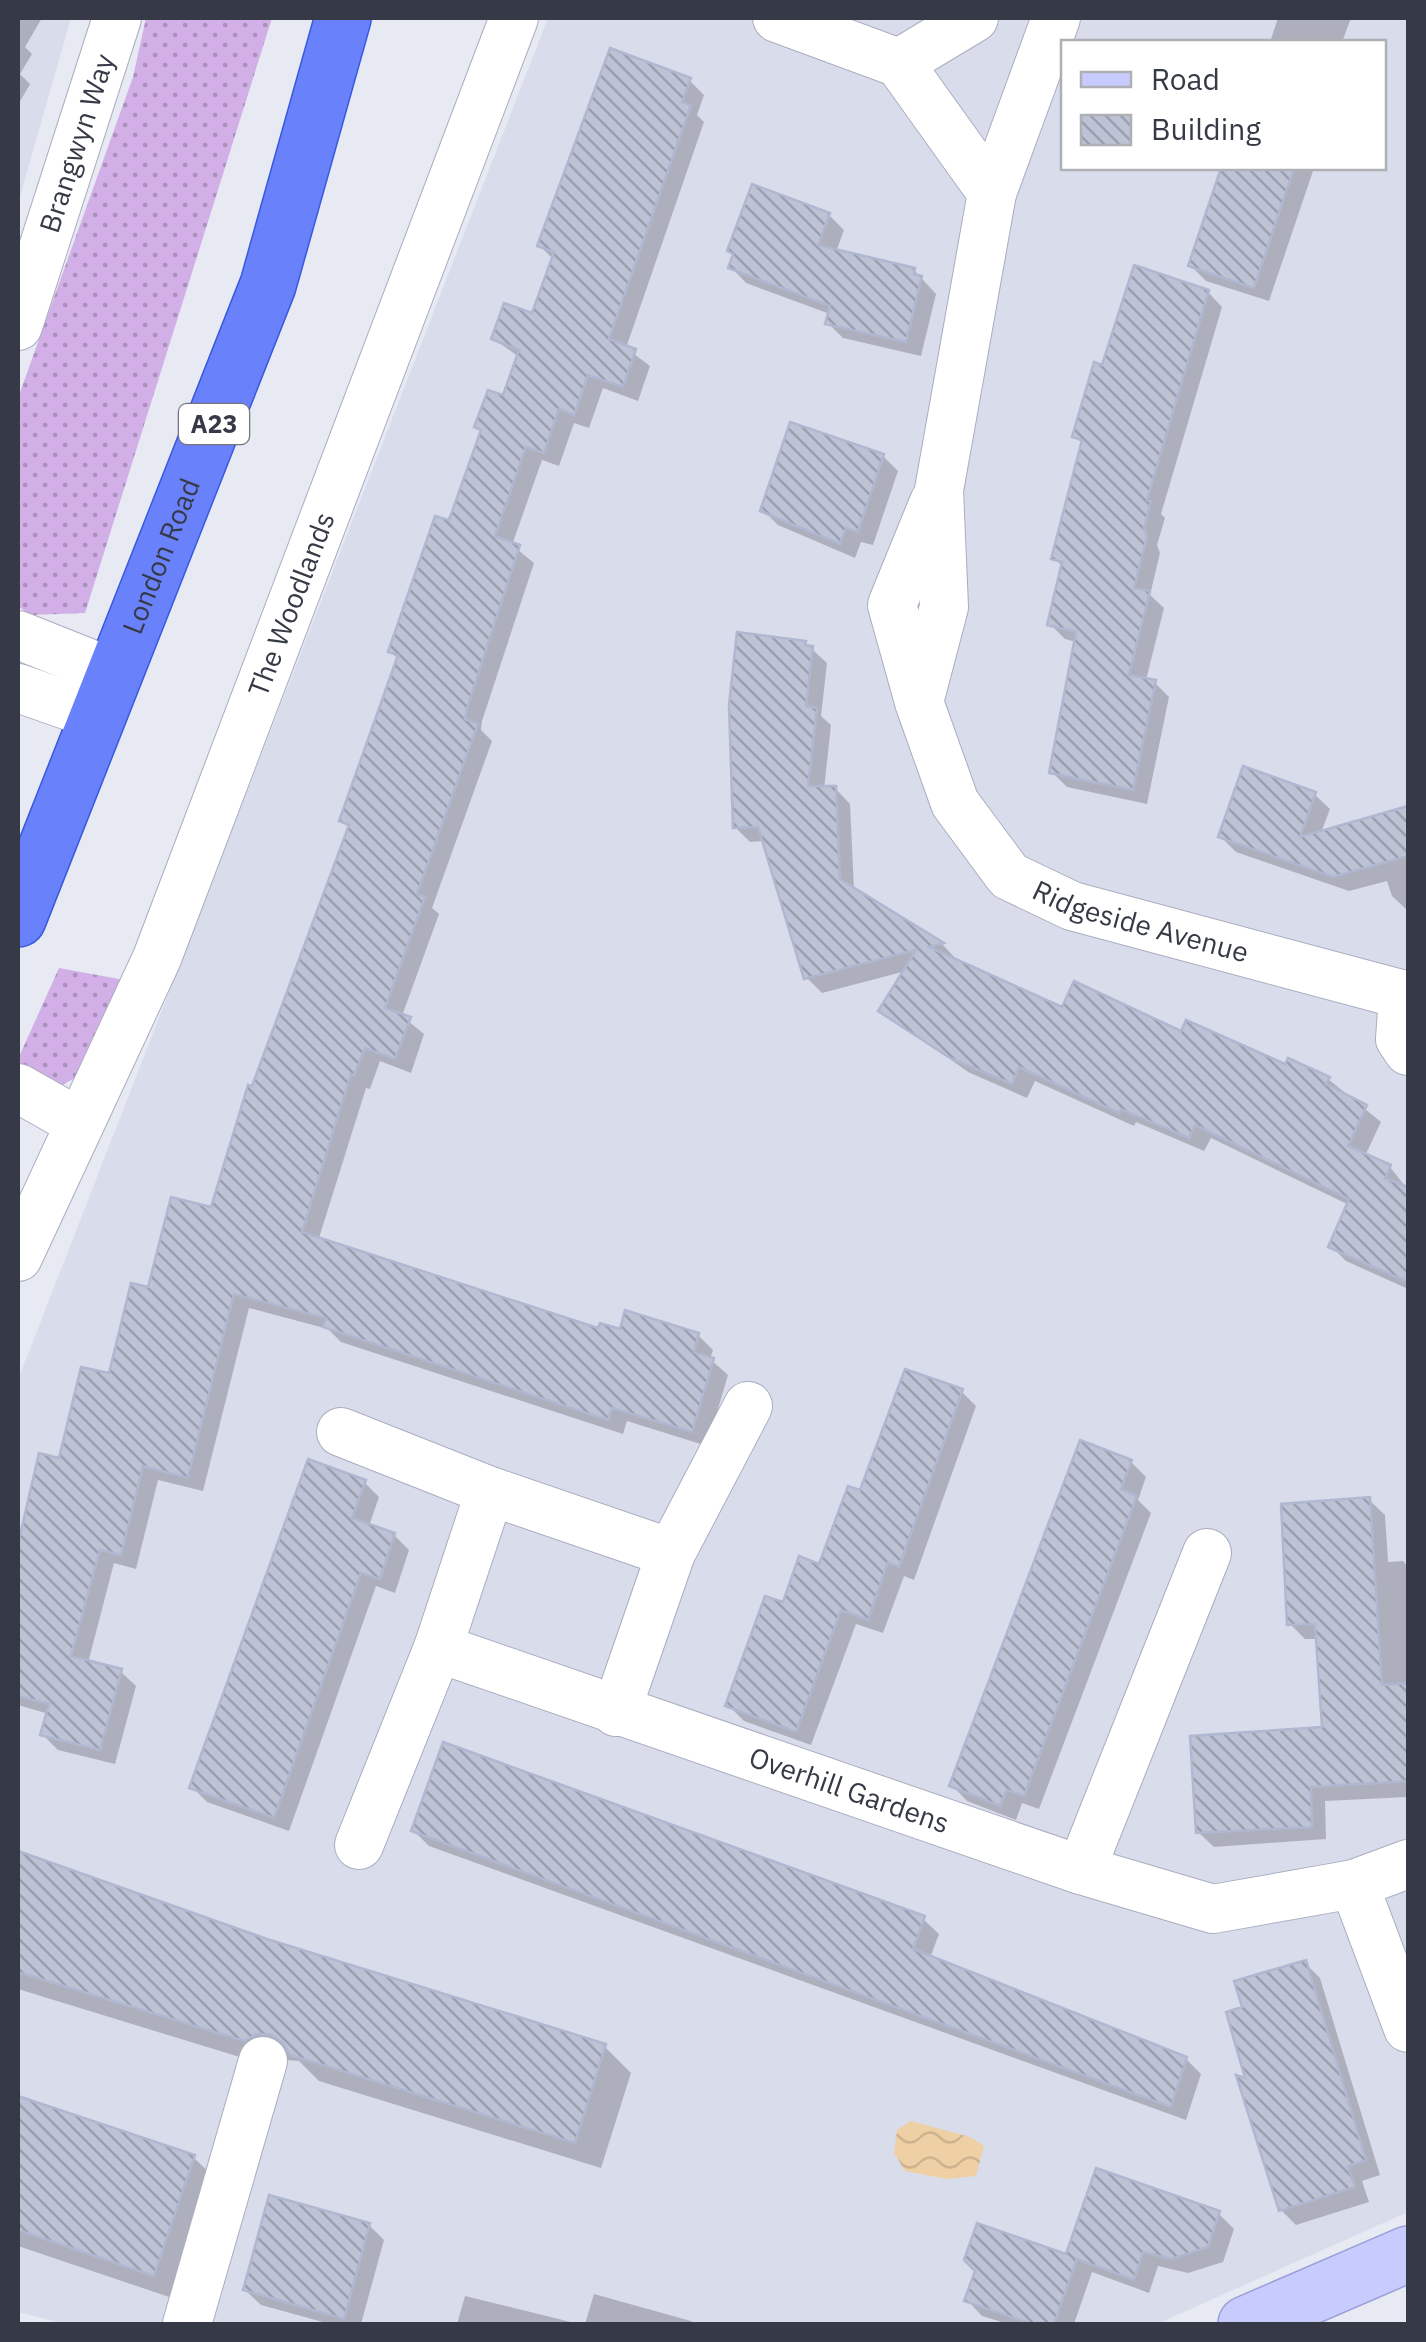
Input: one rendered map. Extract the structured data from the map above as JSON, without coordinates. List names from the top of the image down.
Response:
{
  "streets": {
    "highway": ["A23", "London Road"],
    "street": [
      "Brangwyn Way",
      "The Woodlands",
      "Ridgeside Avenue",
      "Overhill Gardens"
    ]
  },
  "legend": ["Road", "Building"]
}
